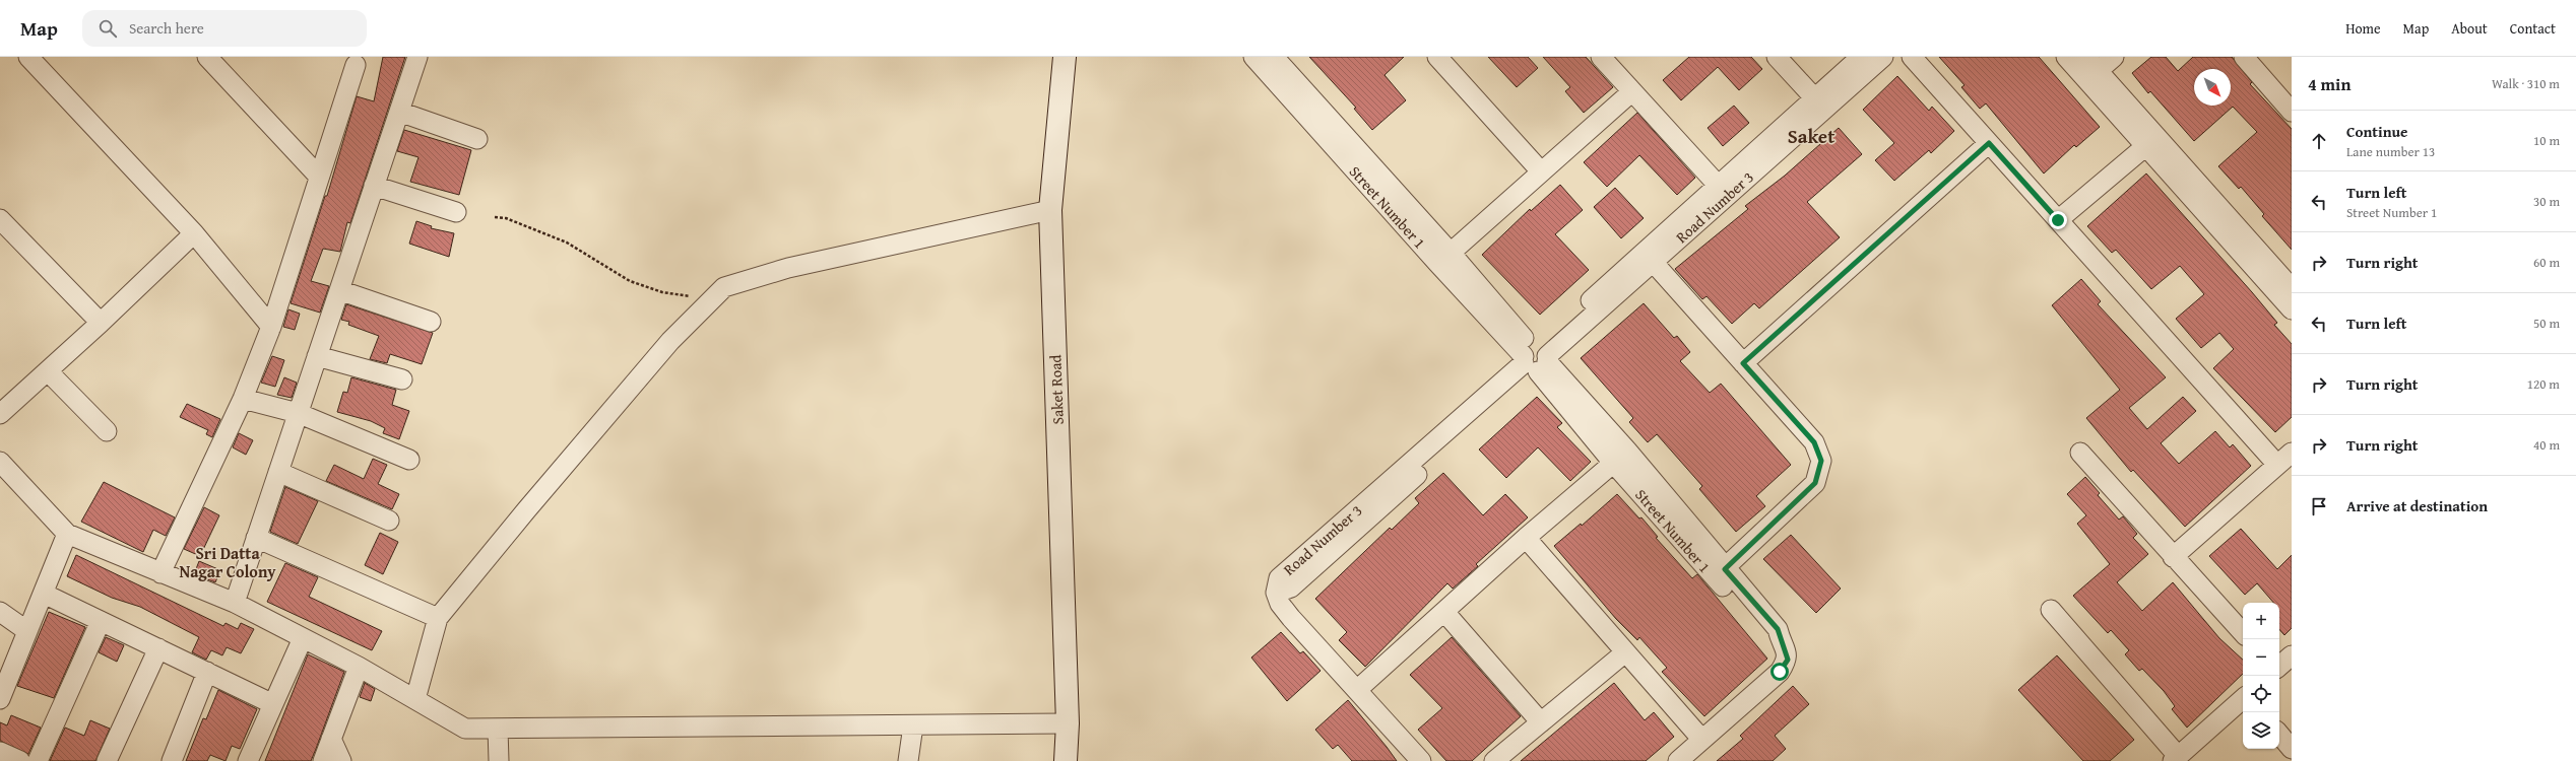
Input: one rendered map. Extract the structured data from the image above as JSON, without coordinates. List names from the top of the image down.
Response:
{
  "streets": {
    "street": ["Street Number 1", "Road Number 3", "Saket Road"]
  },
  "crossings": [
    ["Street Number 1", "Road Number 3"]
  ],
  "districts": ["Saket", "Sri Datta Nagar Colony"],
  "north": "bottom right",
  "page": {
    "header": "Map",
    "search": "Search here",
    "nav": [
      "Home",
      "Map",
      "About",
      "Contact"
    ],
    "heading": ["4 min", "Walk · 310 m"],
    "list": [
      ["Continue", "Lane number 13", "10 m"],
      ["Turn left", "Street Number 1", "30 m"],
      ["Turn right", "60 m"],
      ["Turn left", "50 m"],
      ["Turn right", "120 m"],
      ["Turn right", "40 m"],
      "Arrive at destination"
    ],
    "map_buttons": ["+", "−"]
  }
}
